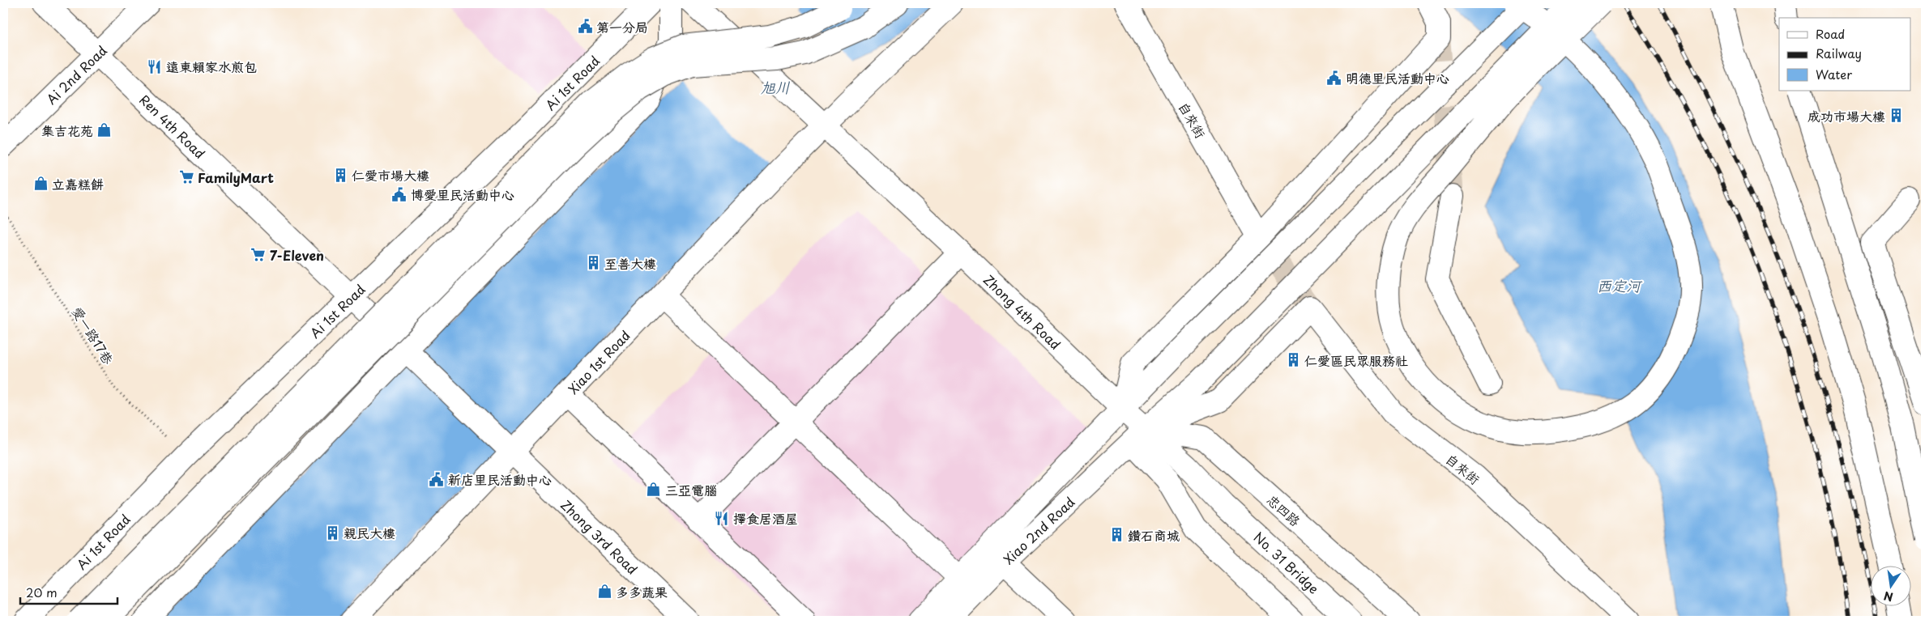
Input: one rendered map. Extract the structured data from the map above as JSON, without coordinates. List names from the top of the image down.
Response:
{
  "streets": {
    "main road": [
      "Ai 2nd Road",
      "Ai 1st Road",
      "自來街",
      "Ren 4th Road",
      "Zhong 4th Road",
      "Xiao 1st Road",
      "忠四路",
      "Xiao 2nd Road",
      "Zhong 3rd Road",
      "No. 31 Bridge"
    ],
    "path": ["愛一路17巷"]
  },
  "crossings": [
    ["Ai 2nd Road", "Ren 4th Road"],
    ["Ai 1st Road", "Ren 4th Road"],
    ["Ai 1st Road", "愛一路17巷"],
    ["自來街", "Zhong 4th Road"],
    ["自來街", "忠四路"],
    ["自來街", "Xiao 2nd Road"],
    ["Ren 4th Road", "Zhong 3rd Road"],
    ["Zhong 4th Road", "Xiao 1st Road"],
    ["Zhong 4th Road", "忠四路"],
    ["Zhong 4th Road", "Xiao 2nd Road"],
    ["Zhong 4th Road", "No. 31 Bridge"],
    ["Xiao 1st Road", "Zhong 3rd Road"],
    ["忠四路", "Xiao 2nd Road"]
  ],
  "water": ["旭川", "西定河"],
  "places": {
    "public building": [
      "第一分局",
      "明德里民活動中心",
      "博愛里民活動中心",
      "新店里民活動中心"
    ],
    "restaurant": ["遠東賴家水煎包", "擇食居酒屋"],
    "building": [
      "成功市場大樓",
      "仁愛市場大樓",
      "至善大樓",
      "仁愛區民眾服務社",
      "親民大樓",
      "鑽石商城"
    ],
    "shop": [
      "集吉花苑",
      "立嘉糕餅",
      "三亞電腦",
      "多多蔬果"
    ],
    "supermarket": ["FamilyMart", "7-Eleven"]
  },
  "legend": ["Road", "Railway", "Water"],
  "scale_bar": "20 m",
  "north": "bottom"
}
